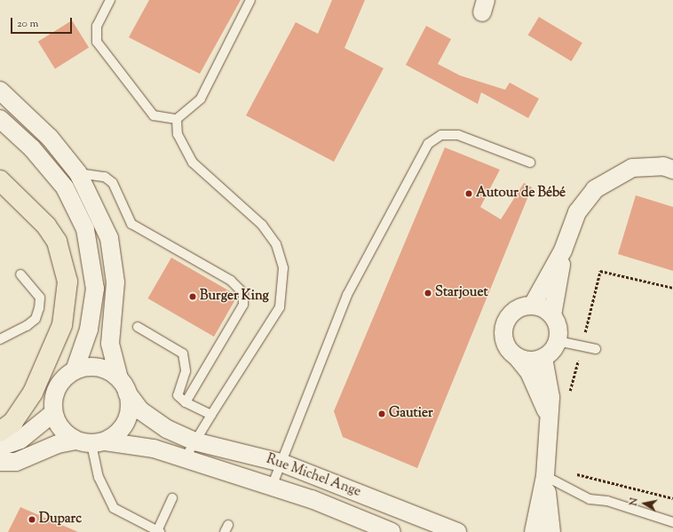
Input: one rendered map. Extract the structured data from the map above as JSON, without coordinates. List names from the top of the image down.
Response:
{
  "streets": {
    "street": ["Rue Michel Ange"]
  },
  "places": [
    "Autour de Bébé",
    "Starjouet",
    "Burger King",
    "Gautier",
    "Duparc"
  ],
  "scale_bar": "20 m",
  "north": "left"
}
